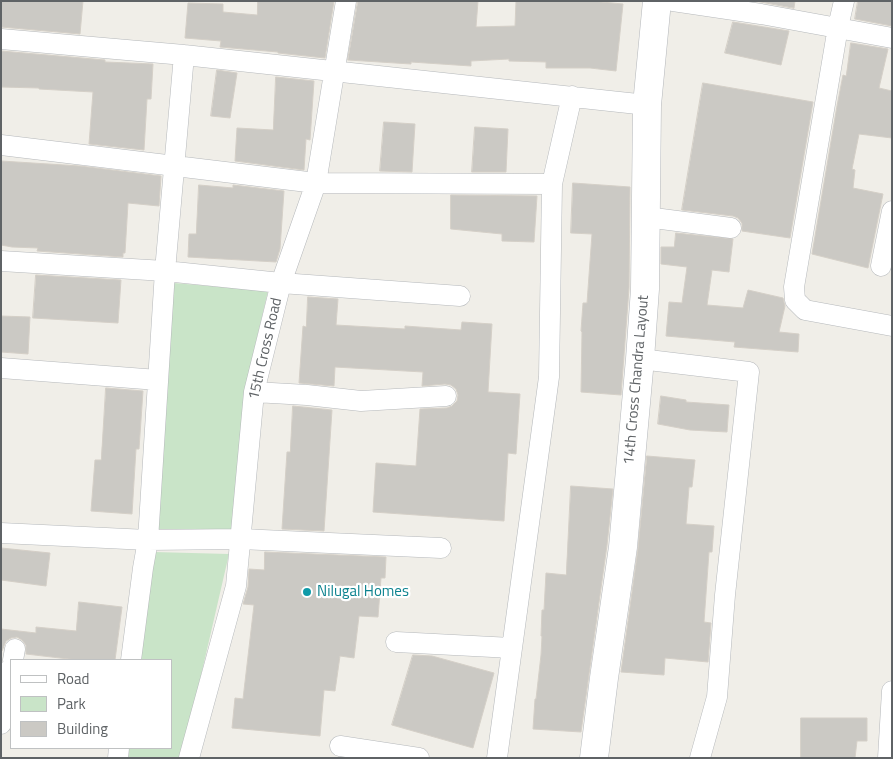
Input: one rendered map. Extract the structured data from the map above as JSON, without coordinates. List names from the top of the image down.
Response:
{
  "streets": {
    "main road": ["14th Cross Chandra Layout"],
    "street": ["15th Cross Road"]
  },
  "places": ["Nilugal Homes"],
  "legend": ["Road", "Park", "Building"]
}
